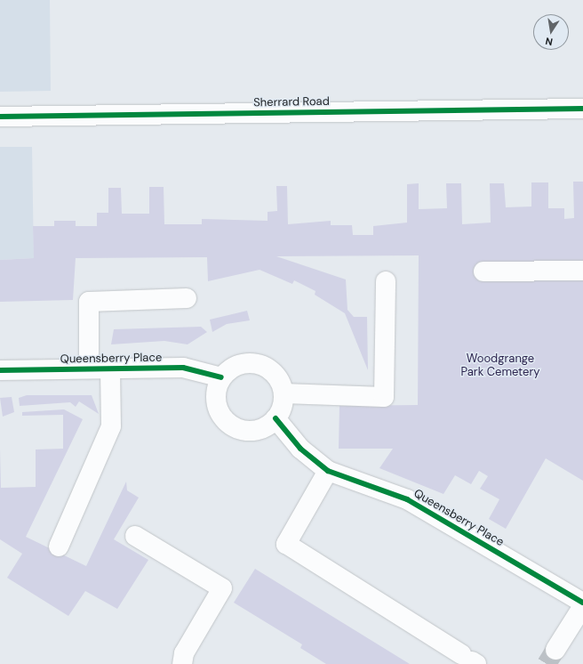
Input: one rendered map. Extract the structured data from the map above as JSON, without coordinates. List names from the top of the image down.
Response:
{
  "streets": {
    "street": ["Sherrard Road", "Queensberry Place"]
  },
  "parks": ["Woodgrange Park Cemetery"],
  "north": "bottom"
}
